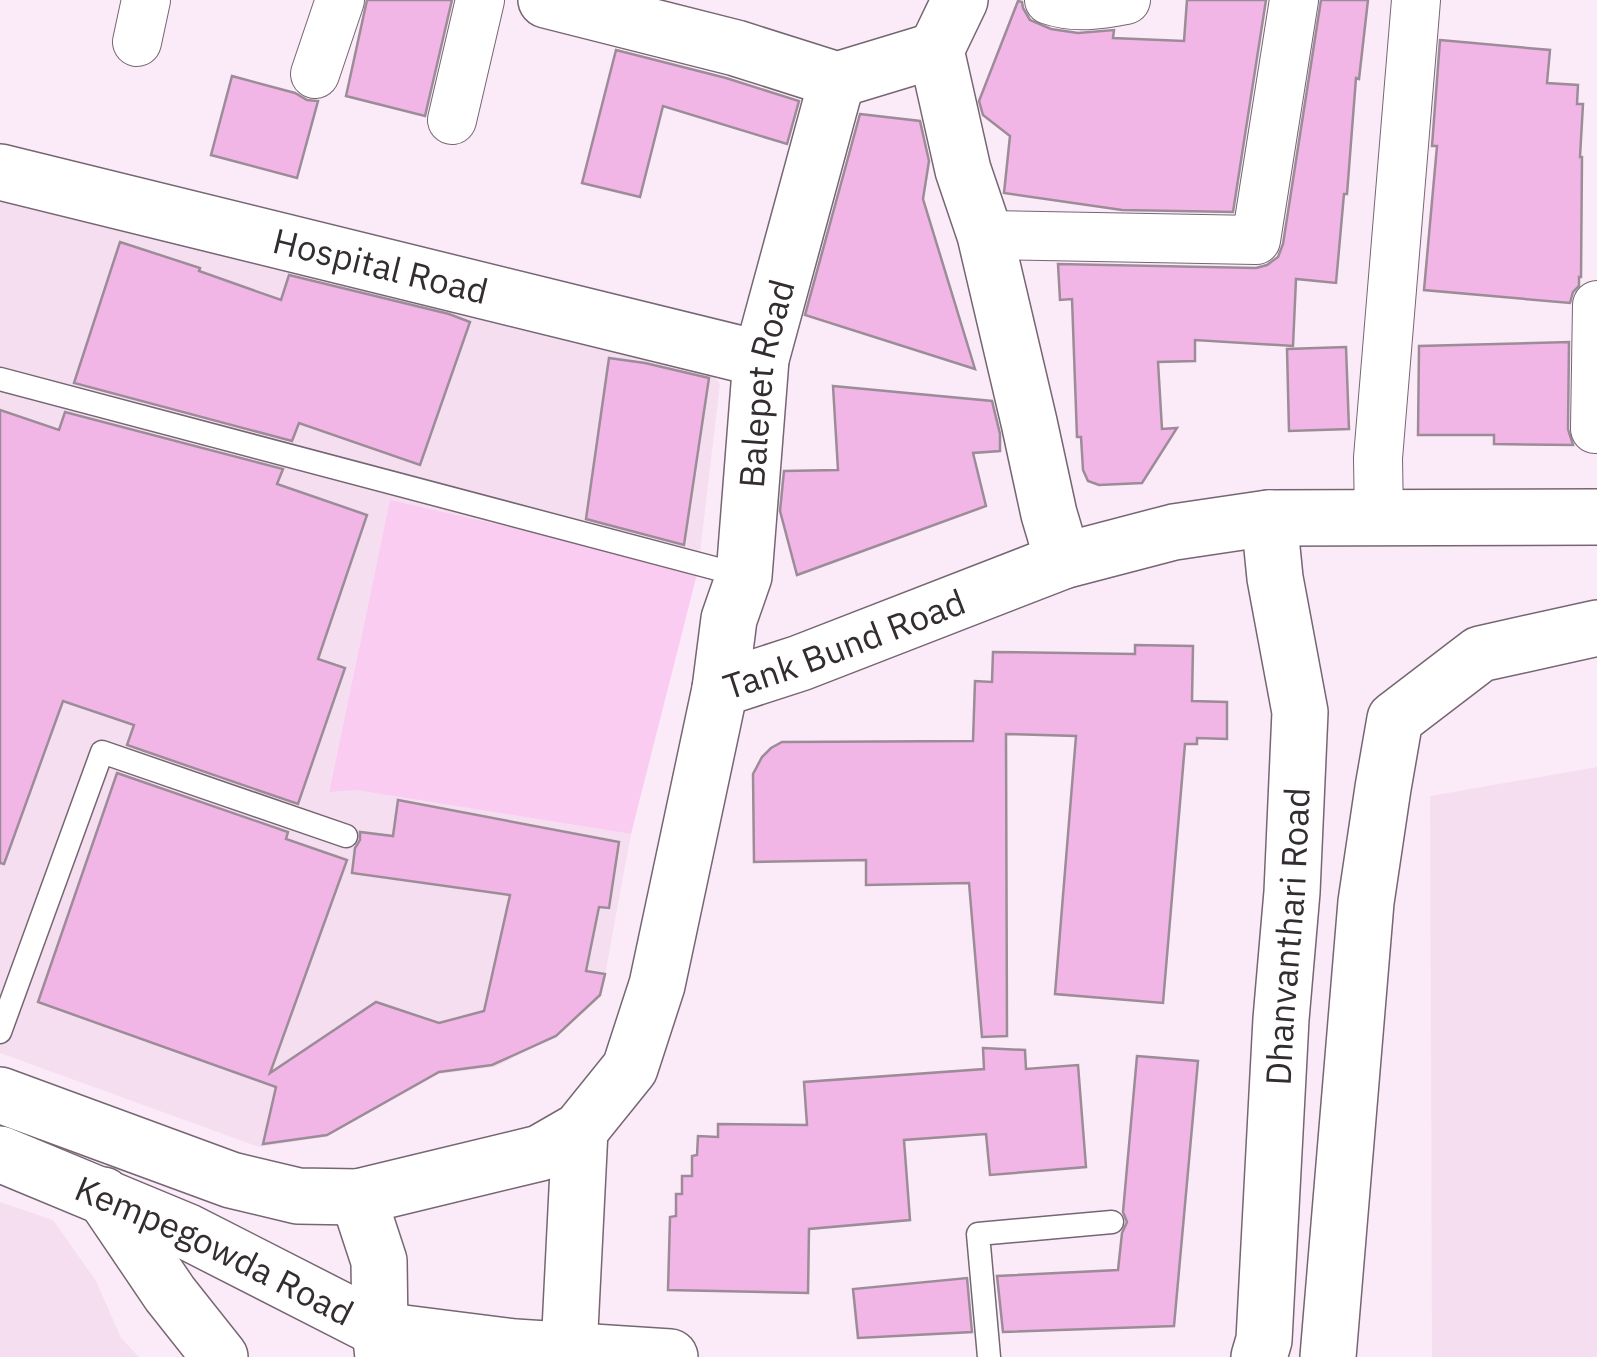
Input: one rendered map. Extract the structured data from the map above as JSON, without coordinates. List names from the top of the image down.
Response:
{
  "streets": {
    "main road": [
      "Hospital Road",
      "Balepet Road",
      "Tank Bund Road",
      "Dhanvanthari Road",
      "Kempegowda Road"
    ]
  },
  "crossings": [
    ["Hospital Road", "Balepet Road"],
    ["Balepet Road", "Tank Bund Road"],
    ["Tank Bund Road", "Dhanvanthari Road"],
    ["Tank Bund Road", "Kempegowda Road"]
  ]
}
